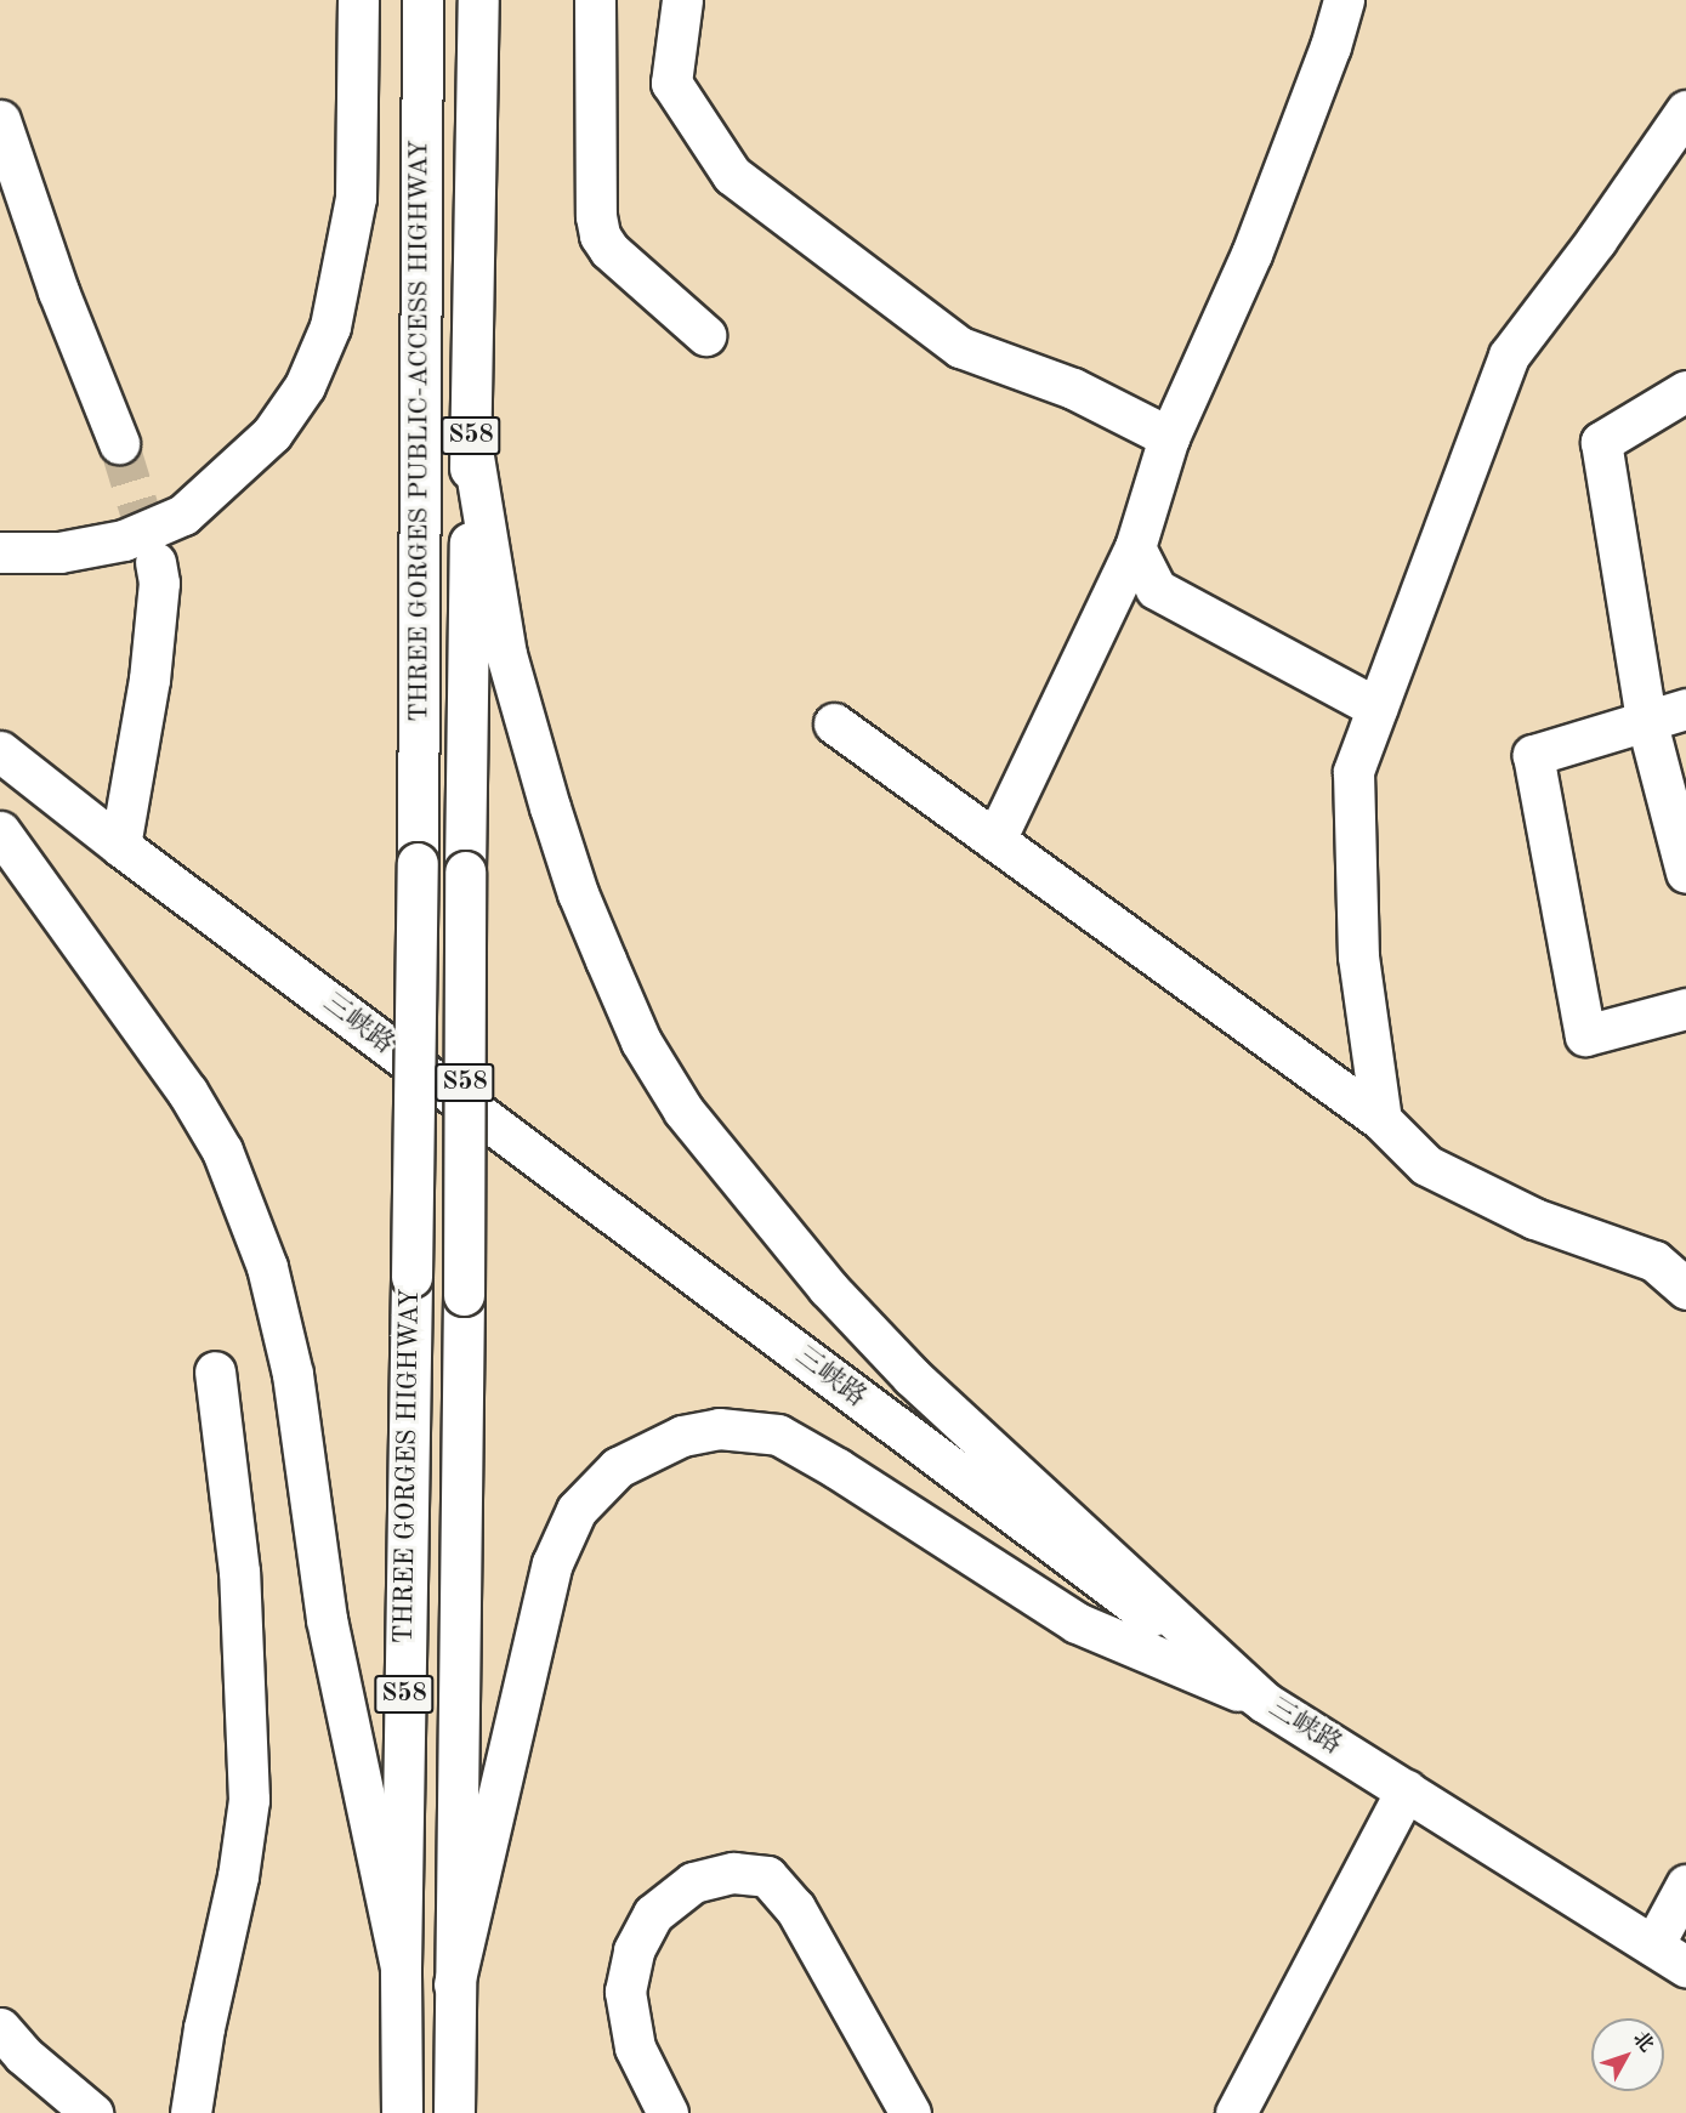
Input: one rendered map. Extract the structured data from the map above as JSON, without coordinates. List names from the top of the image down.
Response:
{
  "streets": {
    "main road": [
      "THREE GORGES PUBLIC-ACCESS HIGHWAY",
      "S58",
      "三峡路",
      "THREE GORGES HIGHWAY"
    ]
  },
  "crossings": [
    ["THREE GORGES PUBLIC-ACCESS HIGHWAY", "THREE GORGES HIGHWAY"]
  ],
  "north": "top right"
}
